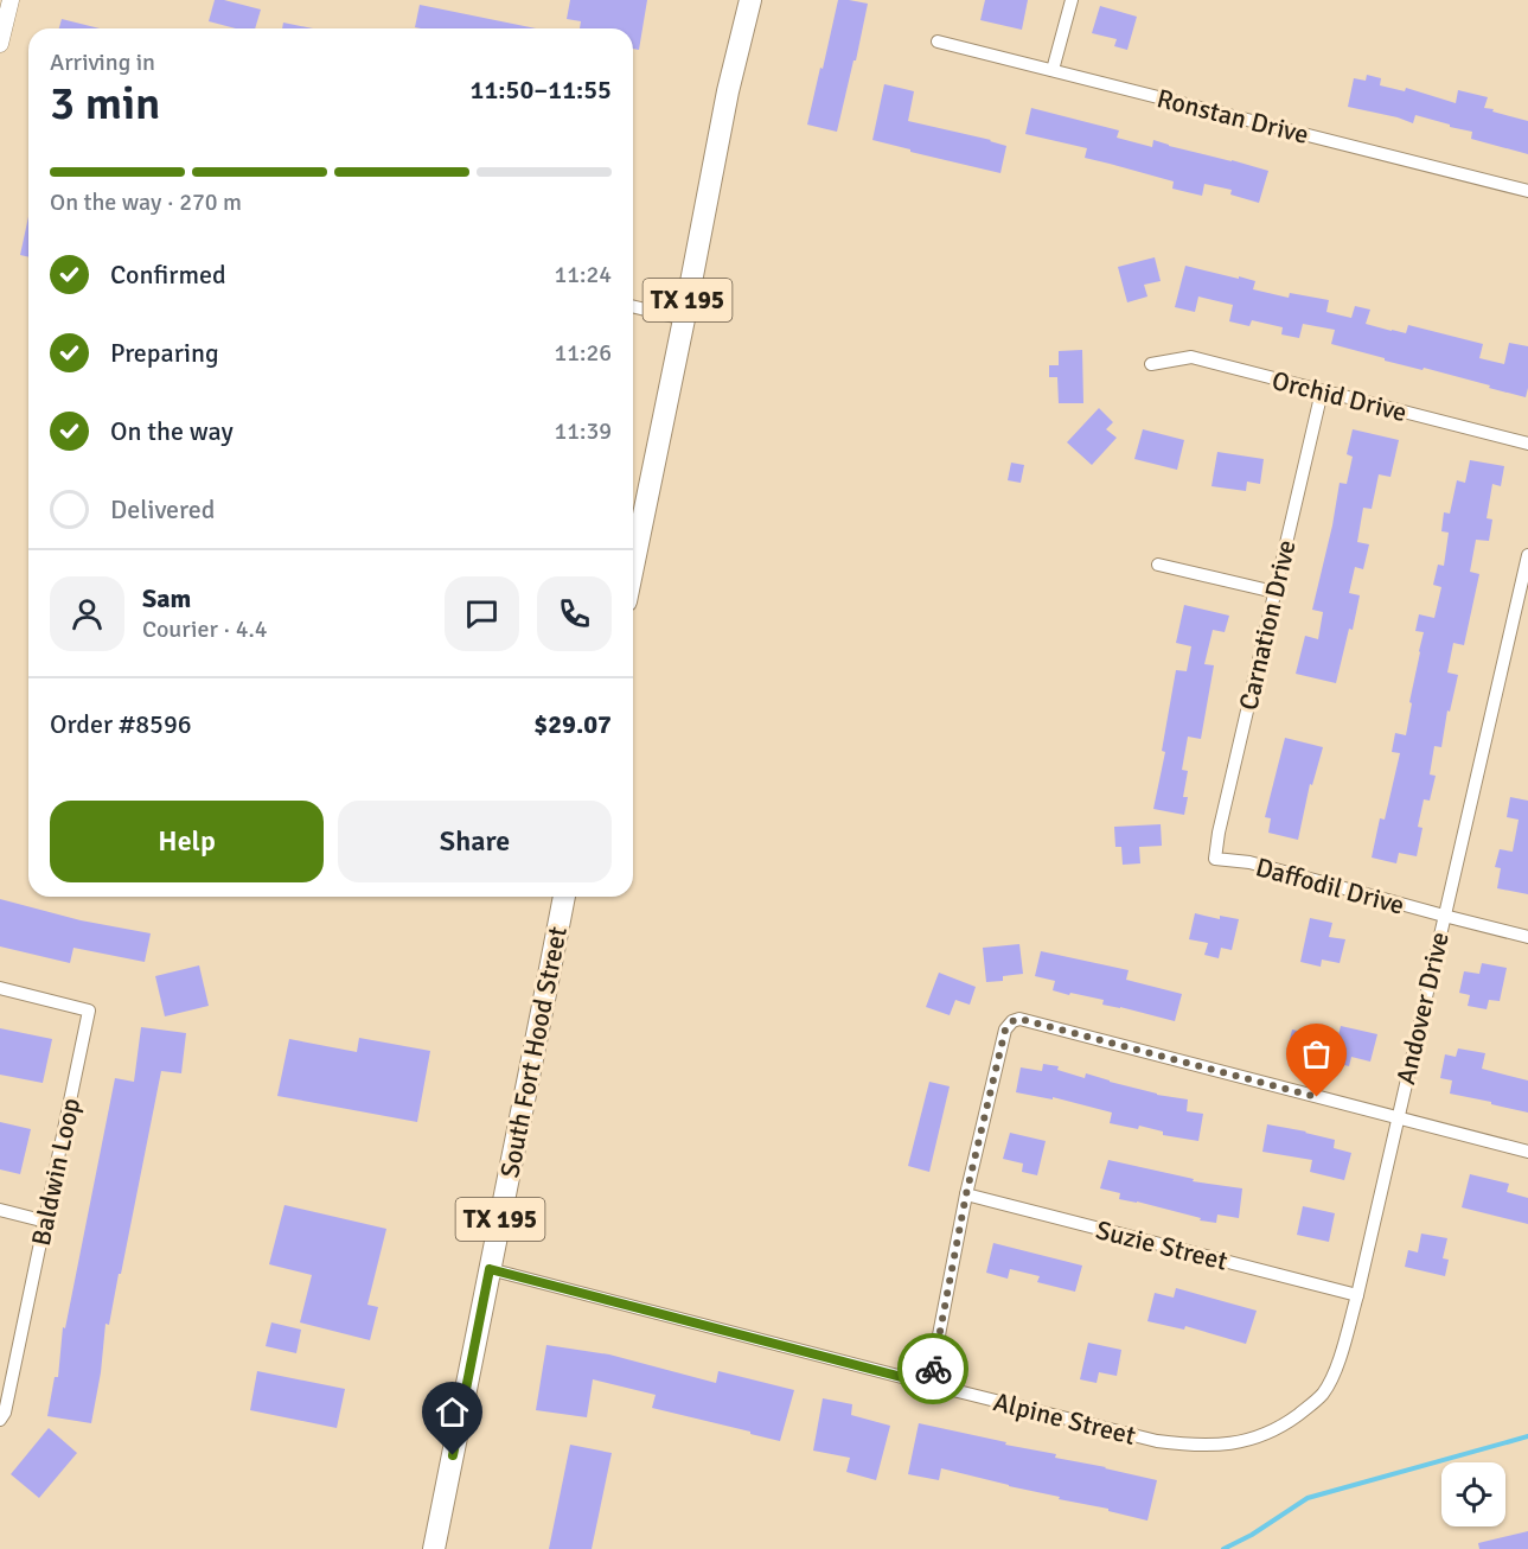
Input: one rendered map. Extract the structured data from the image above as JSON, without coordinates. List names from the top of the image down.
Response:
{
  "streets": {
    "highway": ["TX 195", "South Fort Hood Street"],
    "street": [
      "Ronstan Drive",
      "Orchid Drive",
      "Carnation Drive",
      "Daffodil Drive",
      "Andover Drive",
      "Baldwin Loop",
      "Suzie Street",
      "Alpine Street"
    ]
  },
  "crossings": [
    ["Orchid Drive", "Carnation Drive"],
    ["Carnation Drive", "Daffodil Drive"],
    ["Daffodil Drive", "Andover Drive"],
    ["Andover Drive", "Suzie Street"],
    ["Andover Drive", "Alpine Street"],
    ["South Fort Hood Street", "Alpine Street"]
  ],
  "page": {
    "heading": ["3 min", "Arriving in", "11:50–11:55"],
    "panel": [
      "Sam",
      "Courier · 4.4",
      "Order #8596",
      "$29.07"
    ],
    "bar": "On the way · 270 m",
    "list": [
      ["Confirmed", "11:24"],
      ["Preparing", "11:26"],
      ["On the way", "11:39"],
      "Delivered"
    ],
    "buttons": ["Help", "Share"]
  }
}
